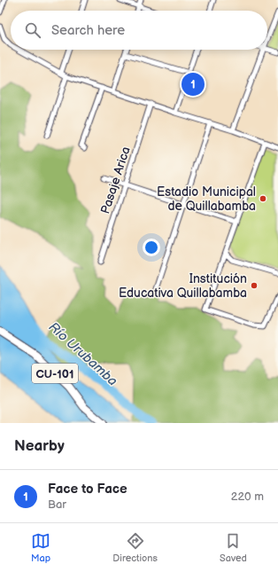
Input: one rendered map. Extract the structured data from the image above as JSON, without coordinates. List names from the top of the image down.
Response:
{
  "streets": {
    "main road": ["CU-101"],
    "street": ["Pasaje Arica"]
  },
  "water": ["Río Urubamba"],
  "places": ["Estadio Municipal de Quillabamba", "Institución Educativa Quillabamba"],
  "page": {
    "search": "Search here",
    "pins": "1",
    "heading": "Nearby",
    "list": [
      {
        "mark": "1",
        "name": "Face to Face",
        "note": "Bar",
        "value": "220 m"
      }
    ],
    "nav": ["Map", "Directions", "Saved"]
  }
}
